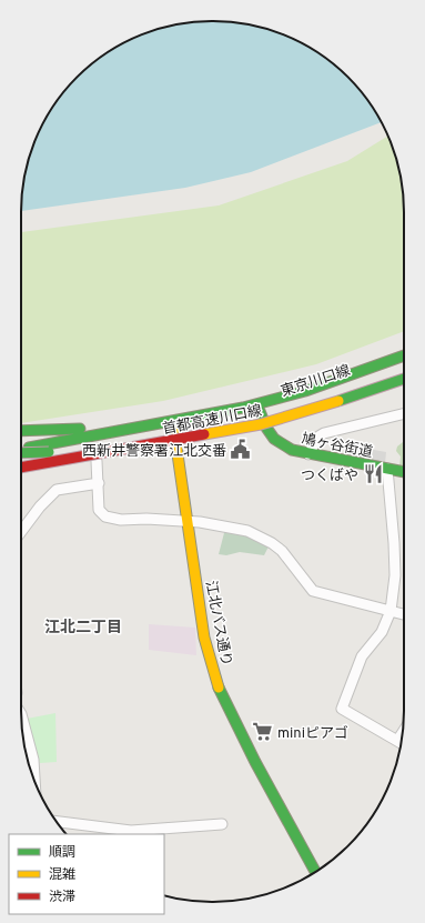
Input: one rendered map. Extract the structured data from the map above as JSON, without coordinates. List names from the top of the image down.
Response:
{
  "streets": {
    "main road": [
      "東京川口線",
      "首都高速川口線",
      "鳩ヶ谷街道",
      "江北バス通り"
    ]
  },
  "crossings": [
    ["東京川口線", "江北バス通り"]
  ],
  "districts": ["江北二丁目"],
  "places": {
    "public building": ["西新井警察署江北交番"],
    "restaurant": ["つくばや"],
    "supermarket": ["miniピアゴ"]
  },
  "legend": ["順調", "混雑", "渋滞"]
}
